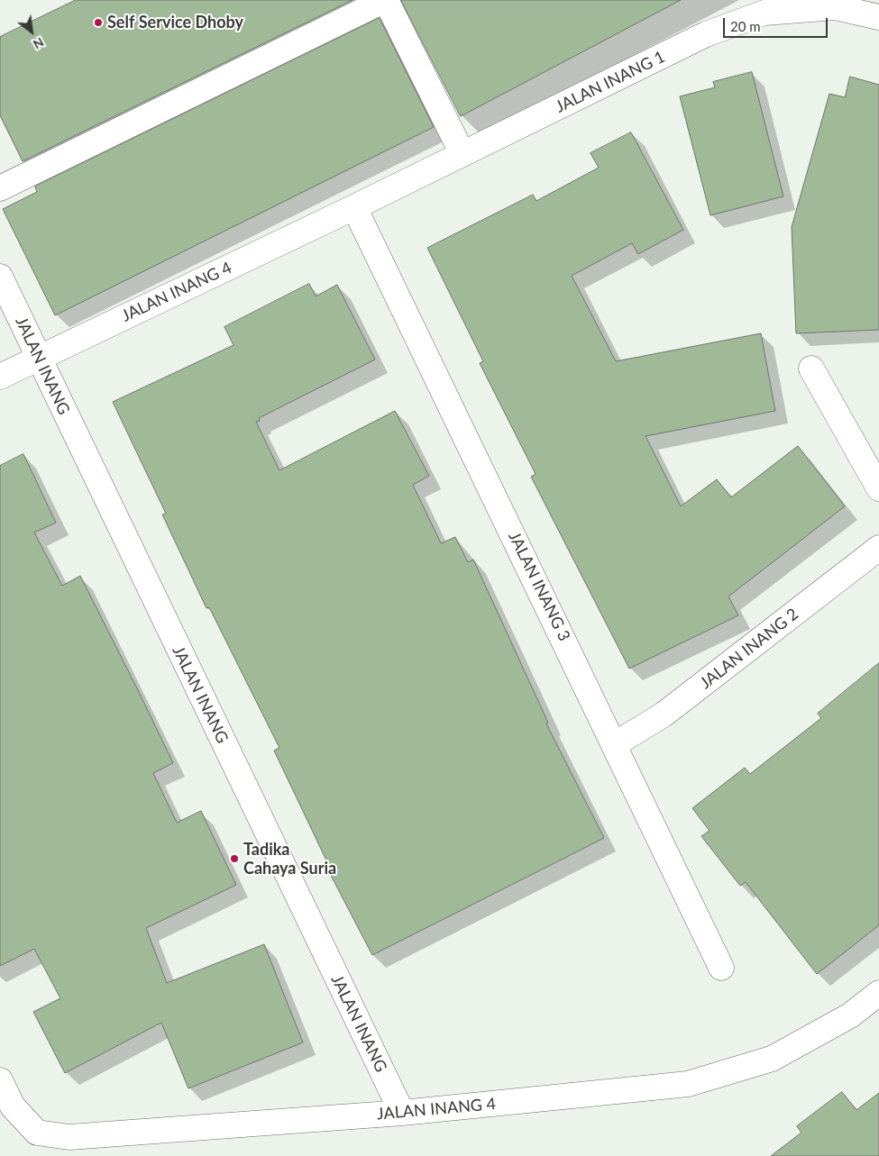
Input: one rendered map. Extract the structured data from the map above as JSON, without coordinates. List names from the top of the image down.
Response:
{
  "streets": {
    "street": [
      "JALAN INANG 1",
      "JALAN INANG 4",
      "JALAN INANG",
      "JALAN INANG 3",
      "JALAN INANG 2"
    ]
  },
  "crossings": [
    ["JALAN INANG 1", "JALAN INANG 4"],
    ["JALAN INANG 1", "JALAN INANG 3"],
    ["JALAN INANG 4", "JALAN INANG"],
    ["JALAN INANG 4", "JALAN INANG 3"],
    ["JALAN INANG 3", "JALAN INANG 2"]
  ],
  "places": ["Self Service Dhoby", "Tadika Cahaya Suria"],
  "scale_bar": "20 m",
  "north": "bottom right"
}
